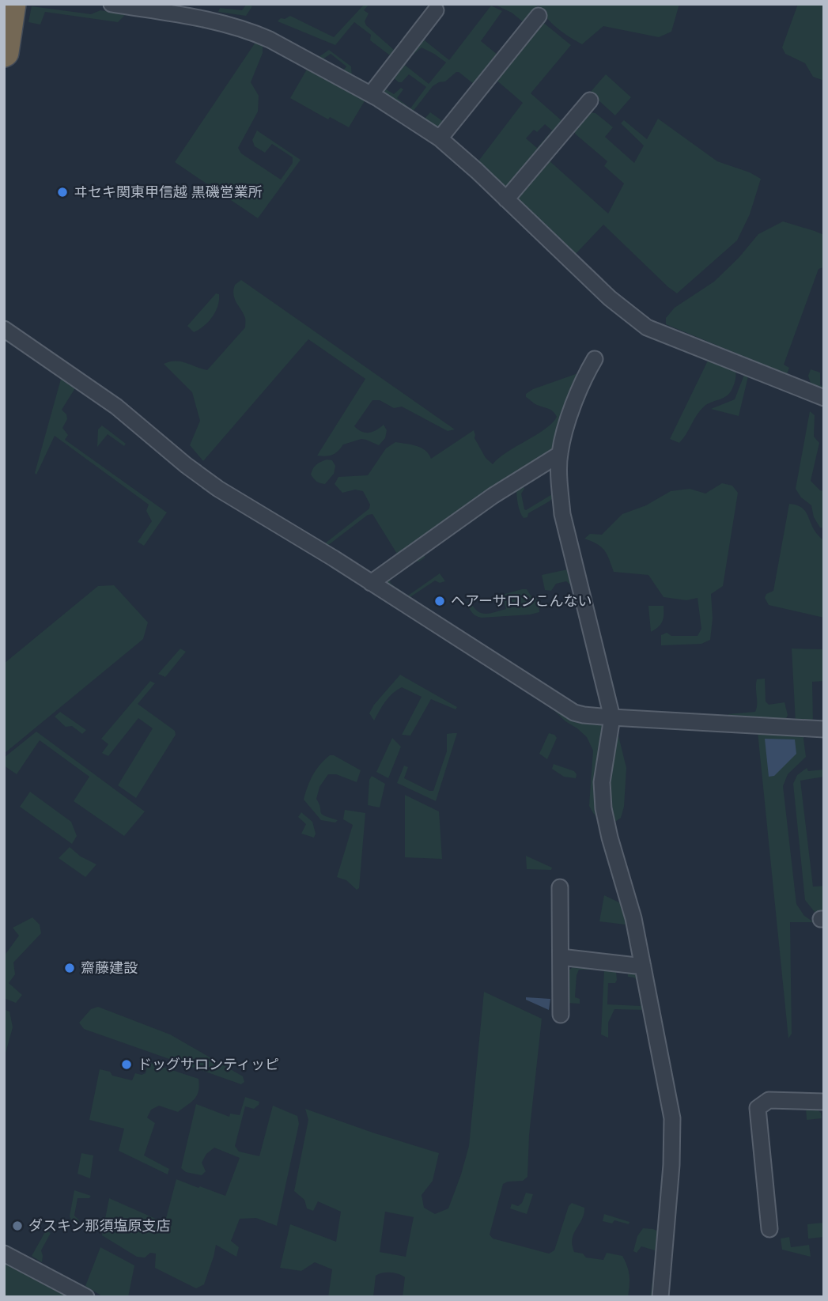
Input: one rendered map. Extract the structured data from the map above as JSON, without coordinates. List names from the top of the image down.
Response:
{
  "places": [
    "ヰセキ関東甲信越 黒磯営業所",
    "ヘアーサロンこんない",
    "齋藤建設",
    "ドッグサロンティッピ",
    "ダスキン那須塩原支店"
  ]
}
